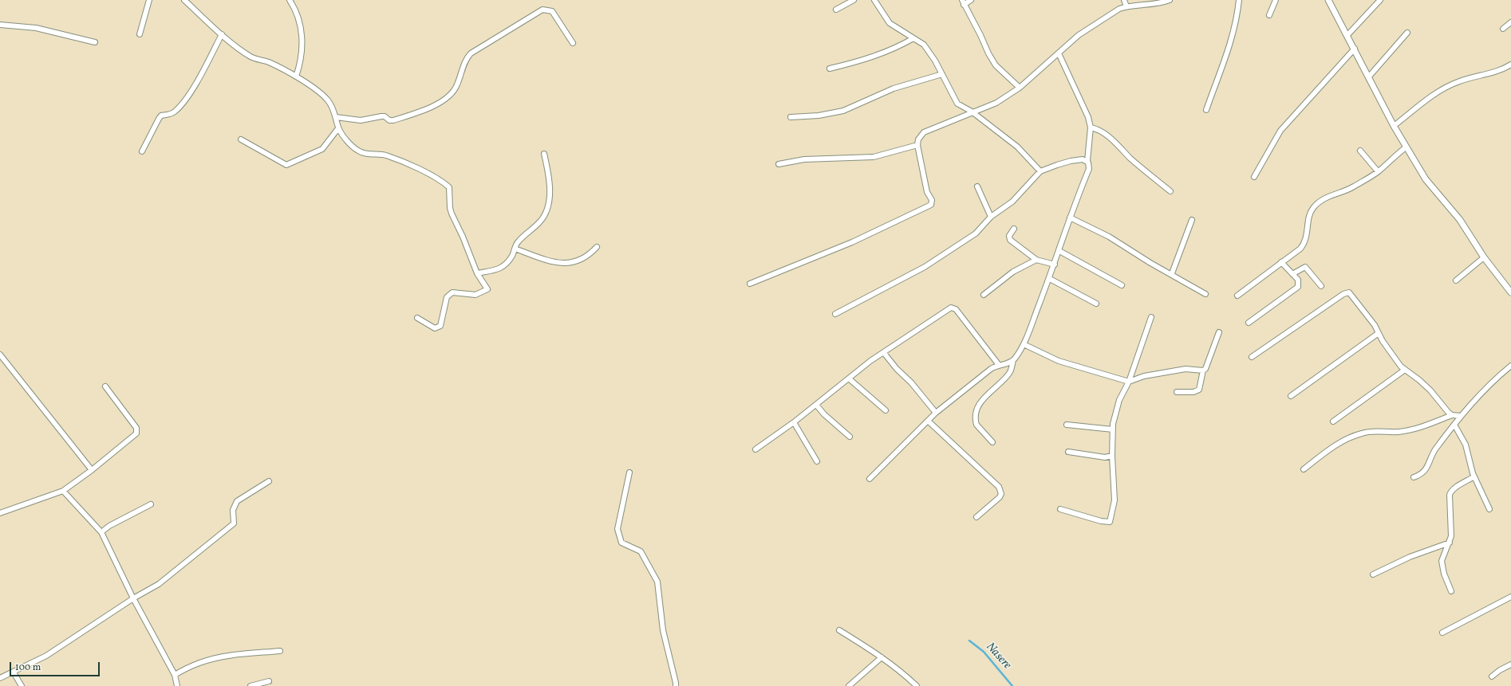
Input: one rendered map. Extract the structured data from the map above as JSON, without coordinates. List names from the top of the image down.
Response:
{
  "water": ["Nasere"],
  "scale_bar": "100 m"
}
